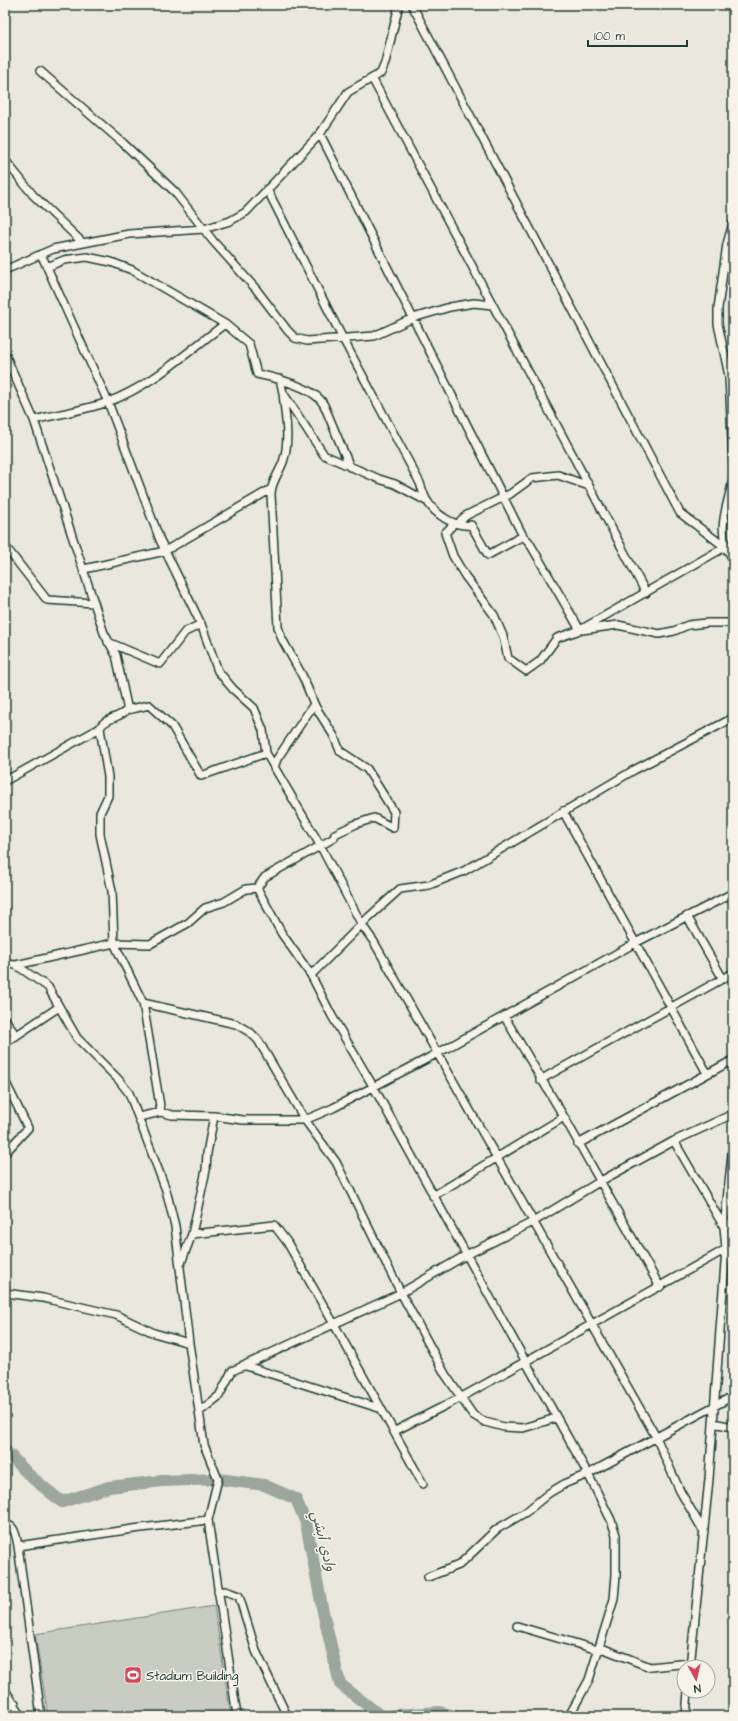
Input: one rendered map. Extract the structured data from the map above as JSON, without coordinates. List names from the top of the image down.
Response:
{
  "water": ["وادي أبشي"],
  "places": {
    "sports": ["Stadium Building"]
  },
  "scale_bar": "100 m",
  "north": "bottom"
}
